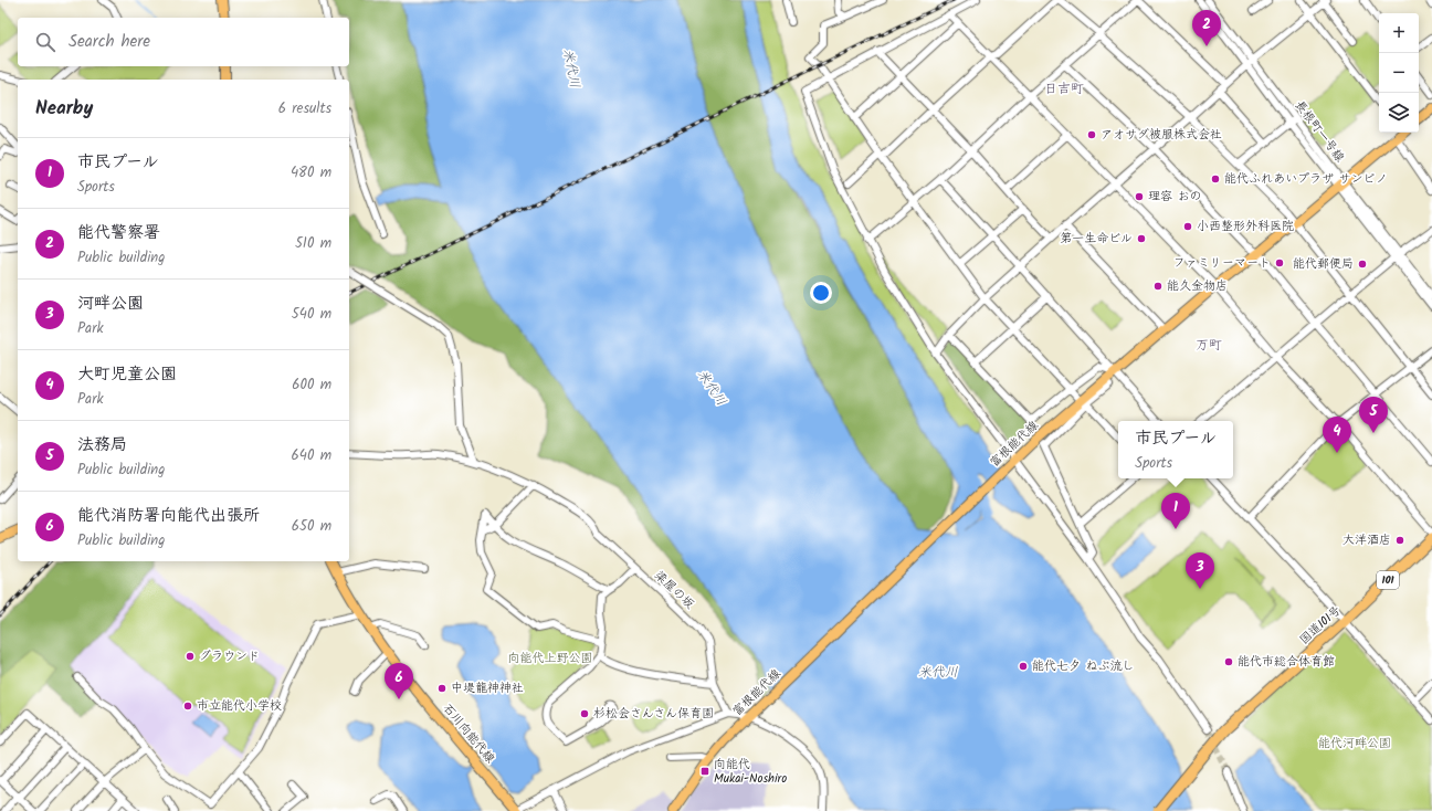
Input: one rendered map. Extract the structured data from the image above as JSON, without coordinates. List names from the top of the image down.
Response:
{
  "streets": {
    "highway": ["101", "国道101号"],
    "main road": ["富根能代線", "石川向能代線"],
    "street": ["長根町一号線", "梁屋の坂"]
  },
  "crossings": [
    ["長根町一号線", "富根能代線"]
  ],
  "districts": ["日吉町", "万町"],
  "water": ["米代川"],
  "parks": ["向能代上野公園", "能代河畔公園"],
  "places": {
    "other": [
      "アオサダ被服株式会社",
      "能代ふれあいプラザ サンピノ",
      "理容 おの",
      "小西整形外科医院",
      "第一生命ビル",
      "ファミリーマート",
      "能代郵便局",
      "能久金物店",
      "大洋酒店",
      "グラウンド",
      "能代市総合体育館",
      "能代七夕 ねぶ流し",
      "中堤龍神神社",
      "市立能代小学校",
      "杉松会さんさん保育園"
    ],
    "transit": ["向能代 Mukai-Noshiro"]
  },
  "page": {
    "pins": [
      "2",
      "5",
      "4",
      "1",
      "3",
      "6"
    ],
    "map_buttons": ["+", "−"],
    "search": "Search here",
    "heading": ["Nearby", "6 results"],
    "list": [
      {
        "mark": "1",
        "name": "市民プール",
        "note": "Sports",
        "value": "480 m"
      },
      {
        "mark": "2",
        "name": "能代警察署",
        "note": "Public building",
        "value": "510 m"
      },
      {
        "mark": "3",
        "name": "河畔公園",
        "note": "Park",
        "value": "540 m"
      },
      {
        "mark": "4",
        "name": "大町児童公園",
        "note": "Park",
        "value": "600 m"
      },
      {
        "mark": "5",
        "name": "法務局",
        "note": "Public building",
        "value": "640 m"
      },
      {
        "mark": "6",
        "name": "能代消防署向能代出張所",
        "note": "Public building",
        "value": "650 m"
      }
    ],
    "popup": ["市民プール", "Sports"]
  }
}
